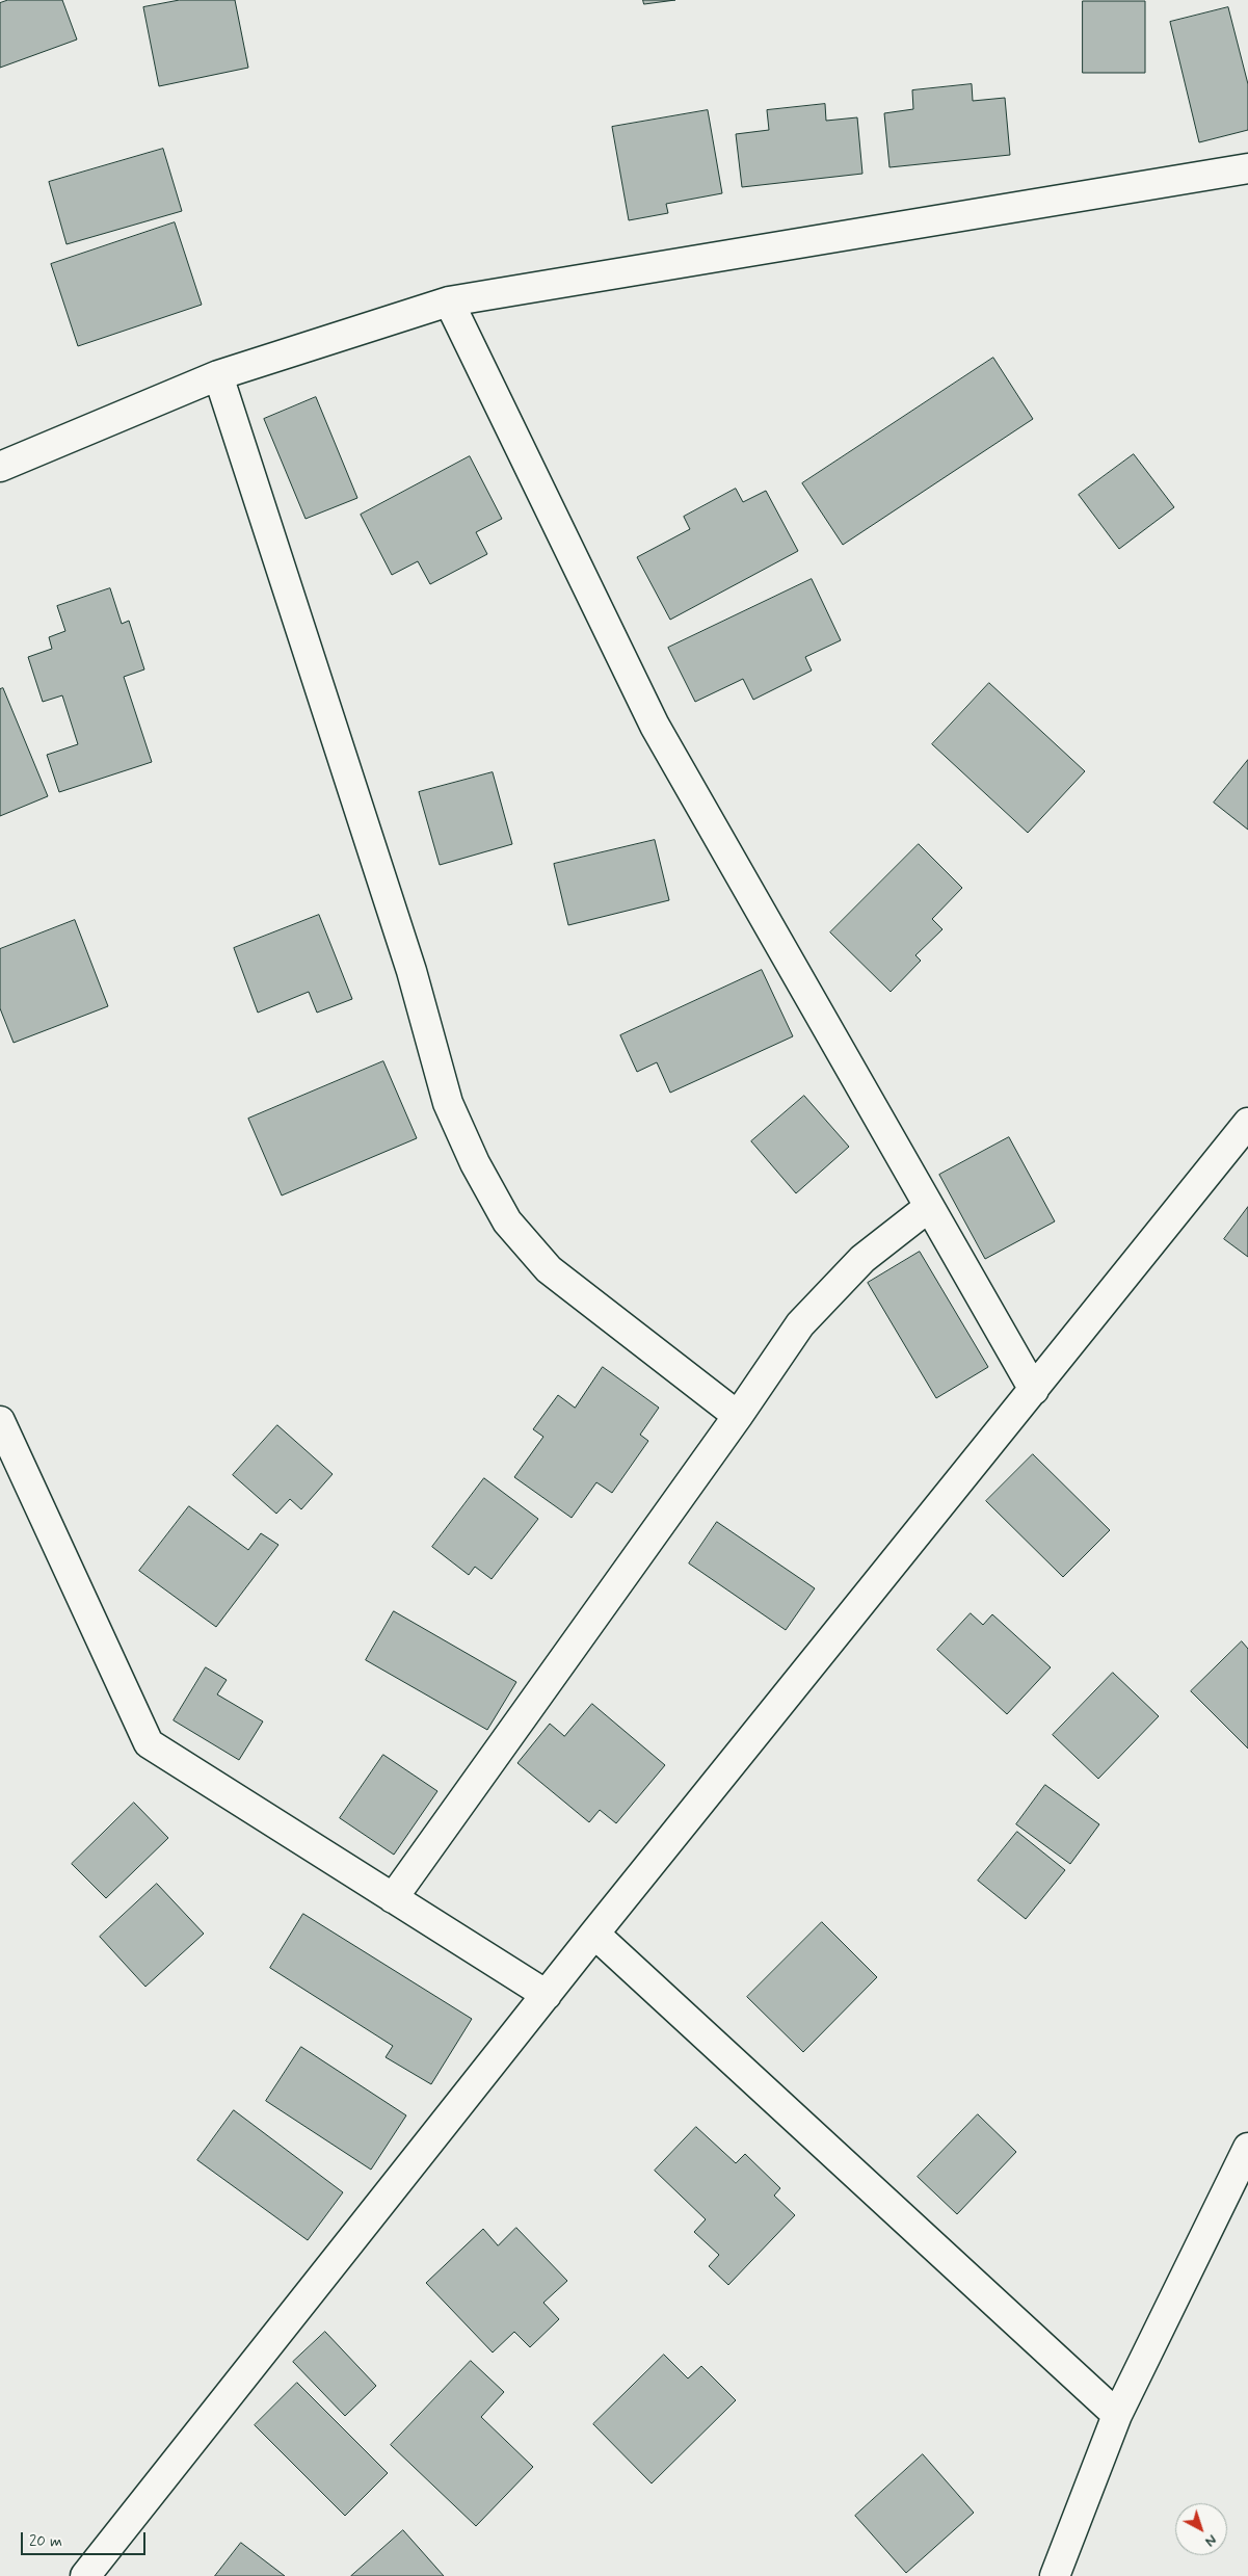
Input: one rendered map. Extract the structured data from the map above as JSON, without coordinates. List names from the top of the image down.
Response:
{
  "scale_bar": "20 m",
  "north": "bottom right"
}
